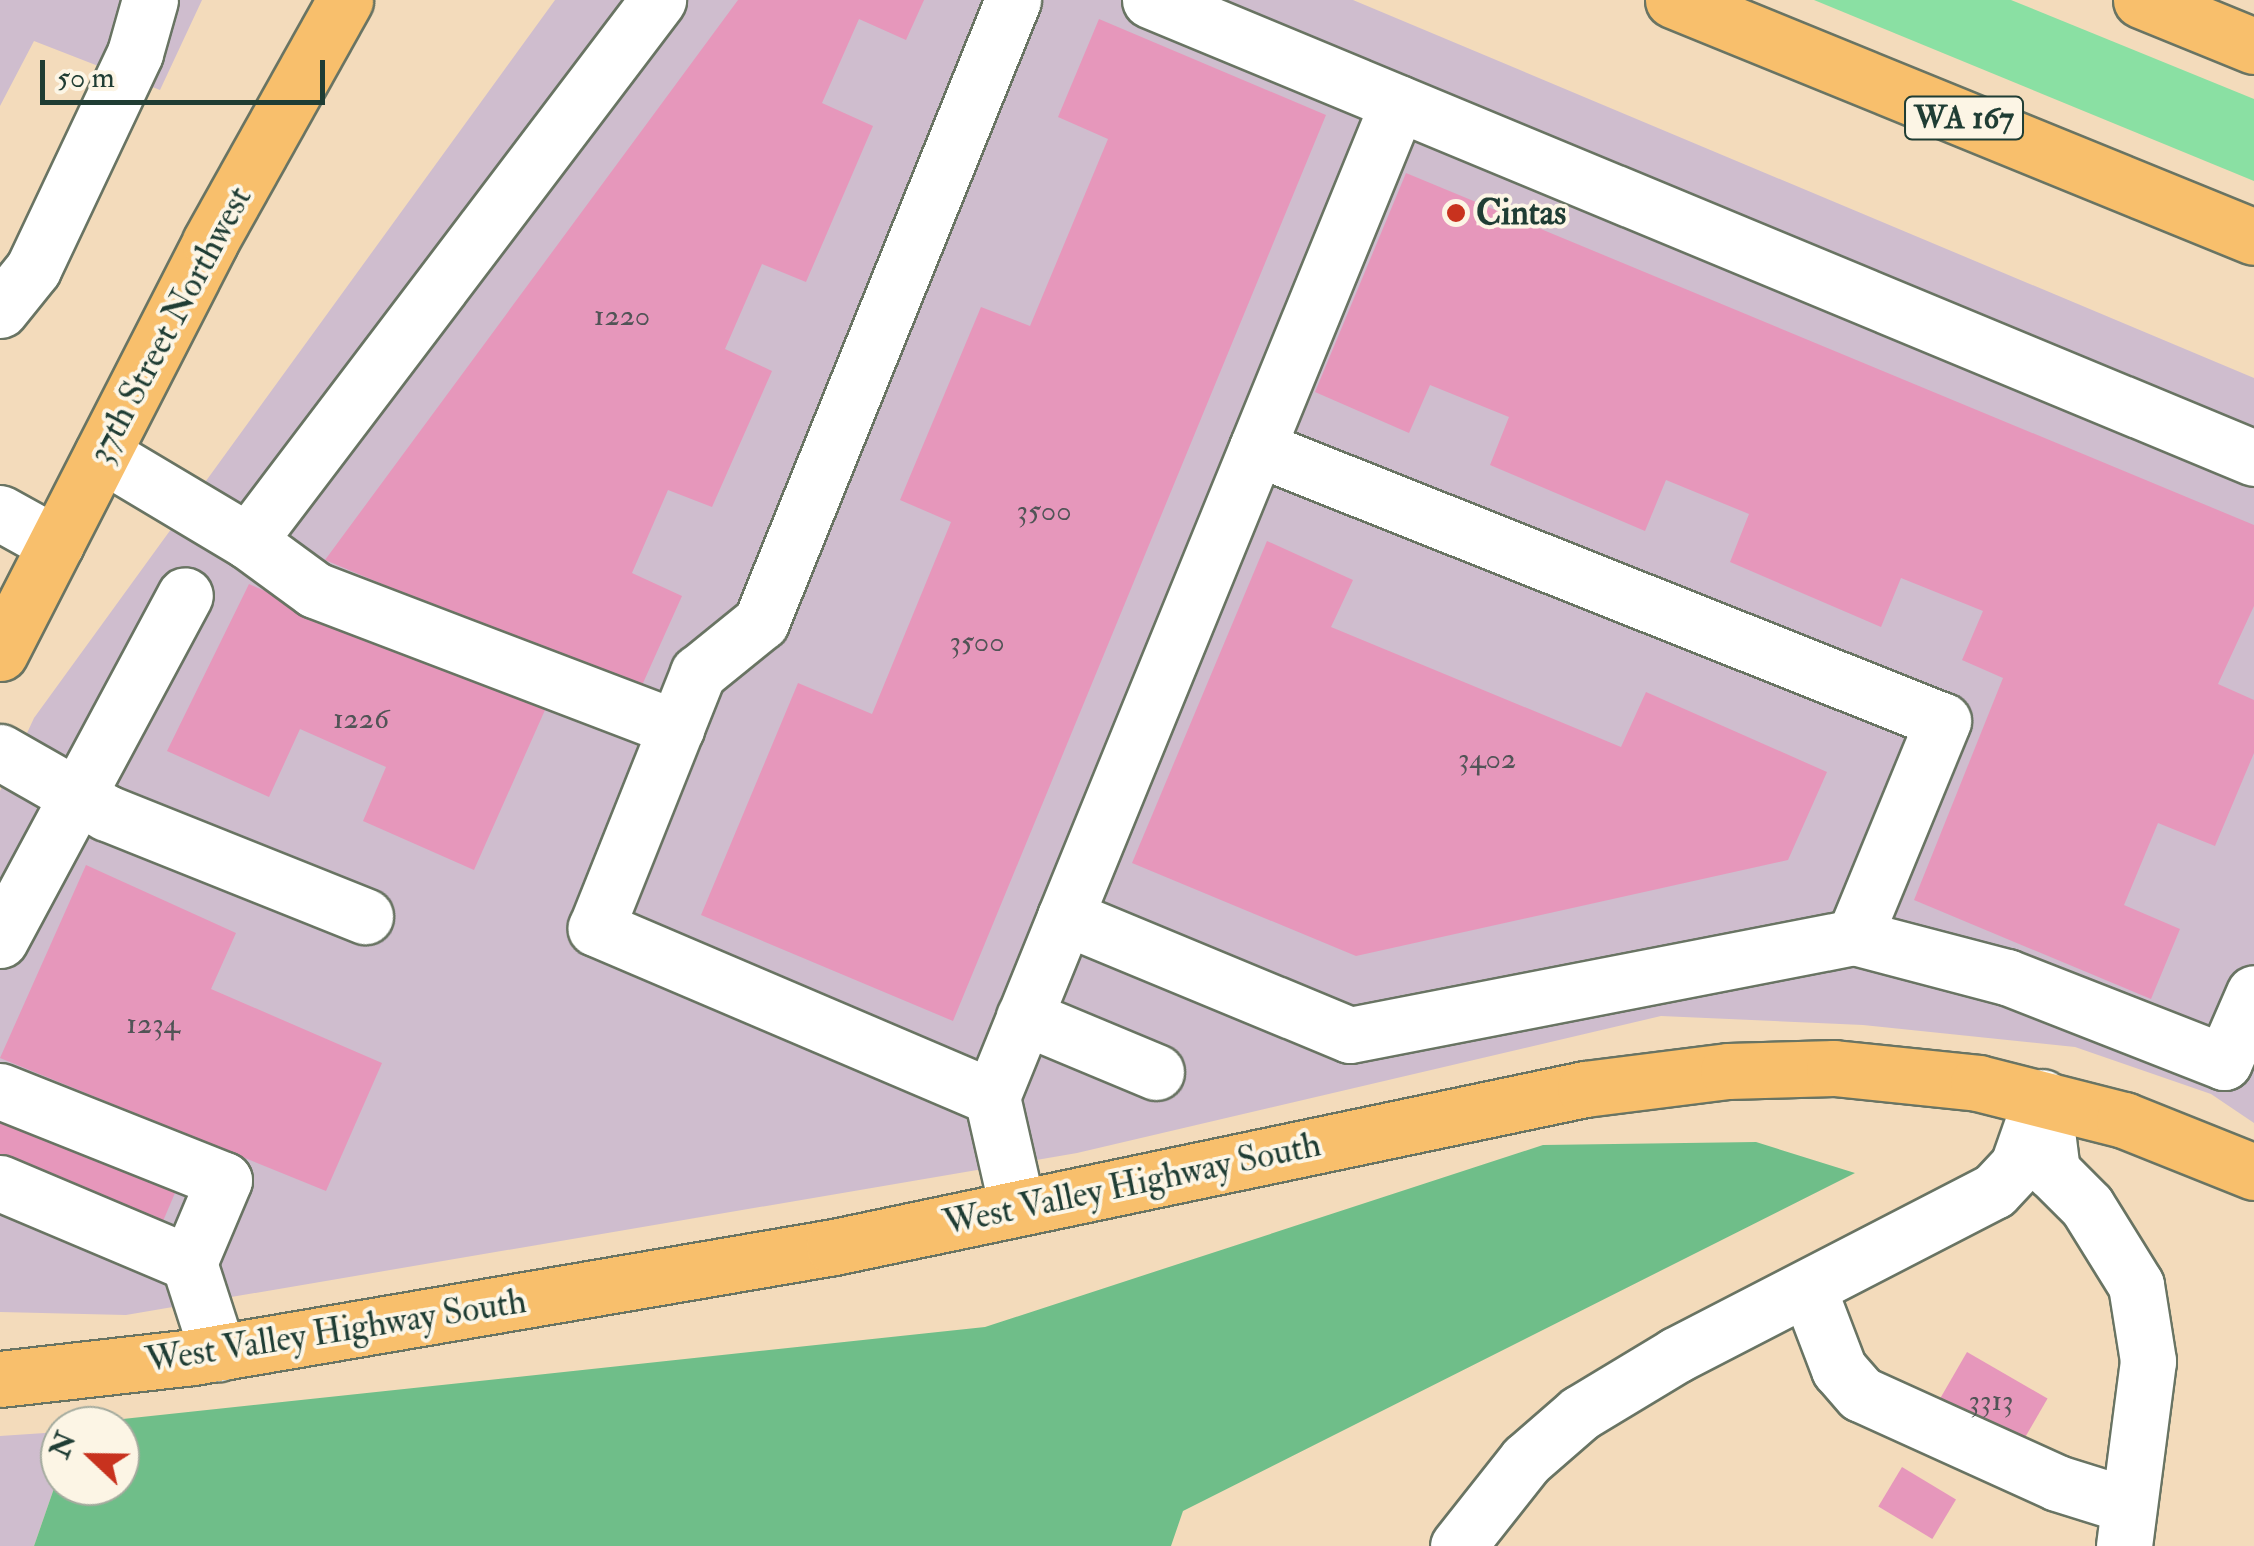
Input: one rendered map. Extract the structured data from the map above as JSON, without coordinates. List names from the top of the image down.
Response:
{
  "streets": {
    "main road": ["WA 167", "37th Street Northwest", "West Valley Highway South"]
  },
  "places": ["Cintas"],
  "house_numbers": [
    "1220",
    "3500",
    "3500",
    "1226",
    "3402",
    "1234",
    "3313"
  ],
  "scale_bar": "50 m",
  "north": "left"
}
